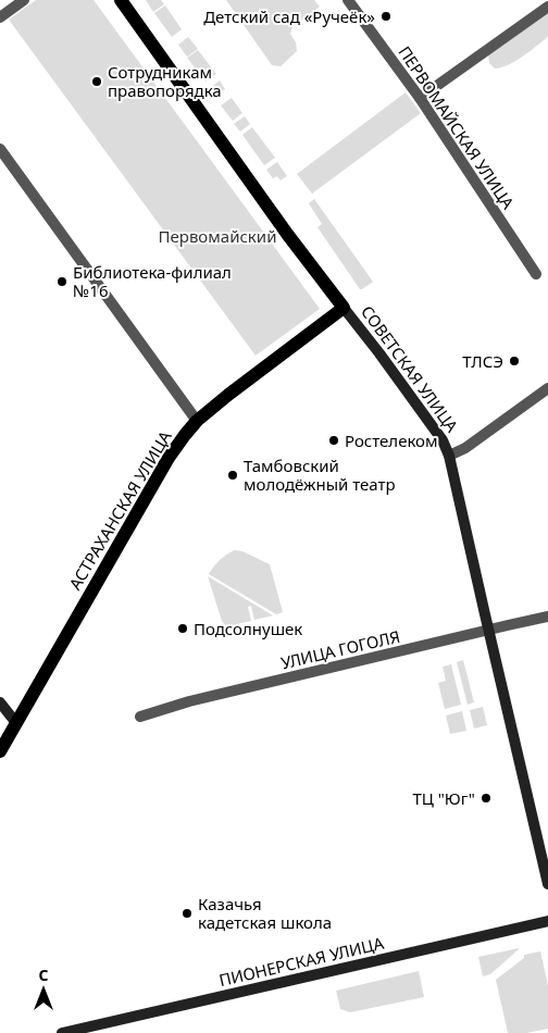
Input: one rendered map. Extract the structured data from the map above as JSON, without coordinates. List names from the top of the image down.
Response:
{
  "streets": {
    "main road": ["СОВЕТСКАЯ УЛИЦА", "АСТРАХАНСКАЯ УЛИЦА", "ПИОНЕРСКАЯ УЛИЦА"],
    "street": ["ПЕРВОМАЙСКАЯ УЛИЦА", "УЛИЦА ГОГОЛЯ"]
  },
  "crossings": [
    ["СОВЕТСКАЯ УЛИЦА", "АСТРАХАНСКАЯ УЛИЦА"],
    ["СОВЕТСКАЯ УЛИЦА", "УЛИЦА ГОГОЛЯ"]
  ],
  "parks": ["Первомайский"],
  "places": [
    "Детский сад «Ручеёк»",
    "Сотрудникам правопорядка",
    "Библиотека-филиал №16",
    "ТЛСЭ",
    "Ростелеком",
    "Тамбовский молодёжный театр",
    "Подсолнушек",
    "ТЦ \"Юг\"",
    "Казачья кадетская школа"
  ],
  "north": "top"
}
